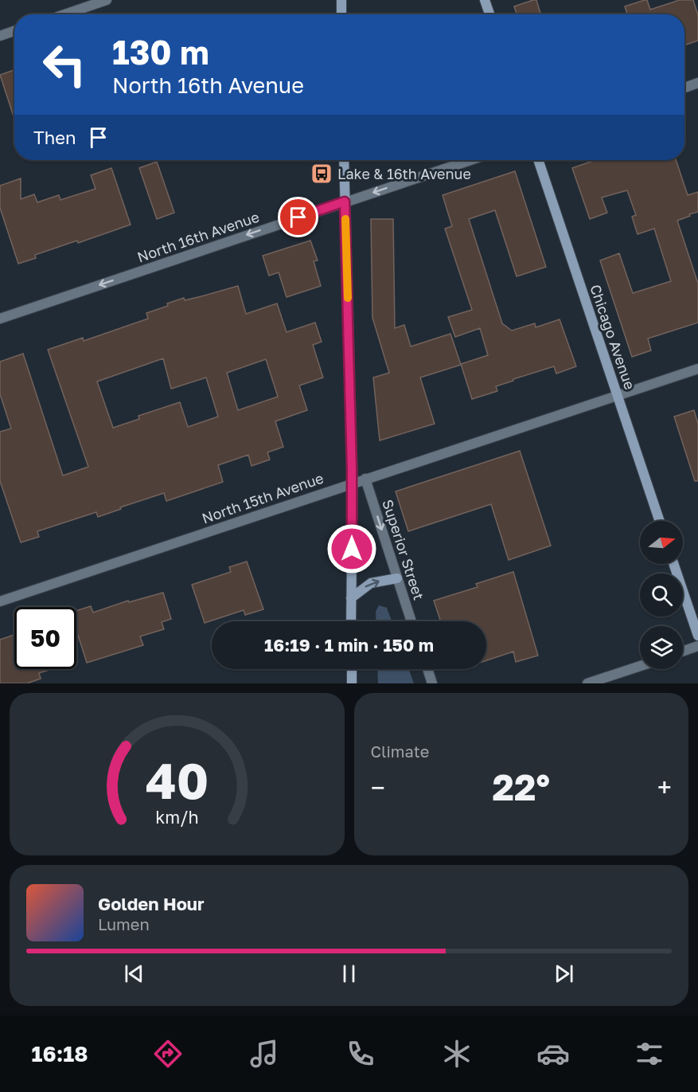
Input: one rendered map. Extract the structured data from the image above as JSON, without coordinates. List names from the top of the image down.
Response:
{
  "streets": {
    "main road": ["Chicago Avenue"],
    "street": ["North 16th Avenue", "North 15th Avenue", "Superior Street"]
  },
  "crossings": [
    ["Chicago Avenue", "North 15th Avenue"],
    ["North 15th Avenue", "Superior Street"]
  ],
  "one_way": ["North 16th Avenue", "Superior Street"],
  "places": {
    "bus stop": ["Lake & 16th Avenue"]
  },
  "north": "right",
  "page": {
    "turn": ["130 m", "North 16th Avenue"],
    "then": "Then",
    "limit": "50",
    "trip": "16:19 · 1 min · 150 m",
    "tile": "Climate",
    "heat": ["−", "22°", "+"],
    "song": ["Golden Hour", "Lumen"],
    "tabs": "16:18",
    "gauge": ["40", "km/h"]
  }
}
